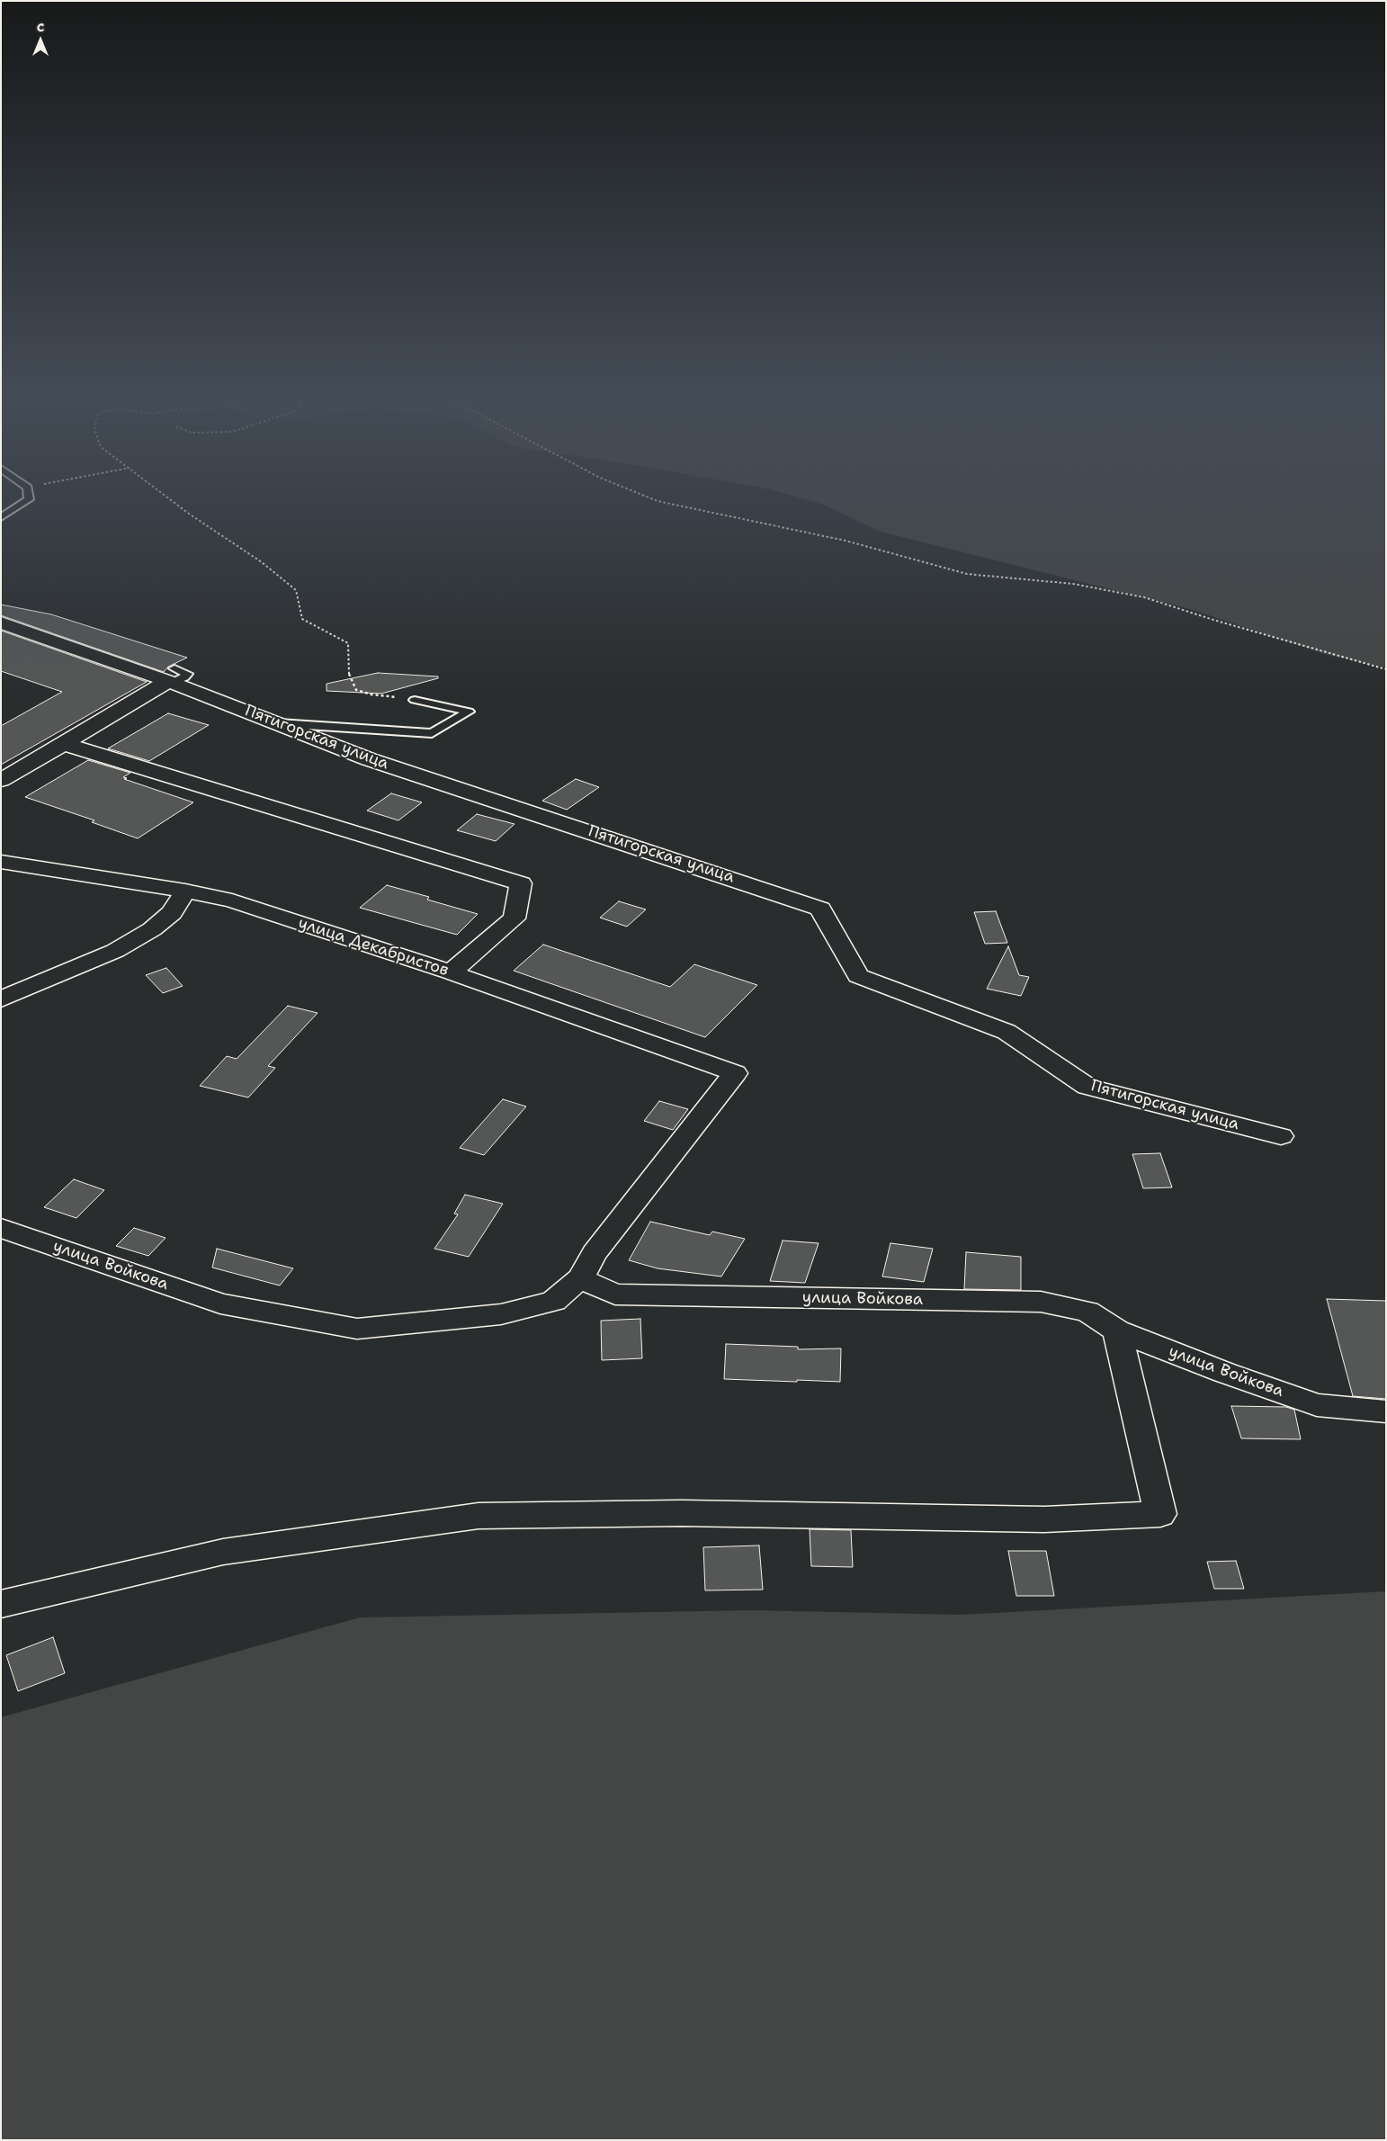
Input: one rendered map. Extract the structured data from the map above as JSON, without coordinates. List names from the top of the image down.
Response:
{
  "streets": {
    "street": ["Пятигорская улица", "улица Декабристов", "улица Войкова"]
  },
  "crossings": [
    ["улица Декабристов", "улица Войкова"]
  ],
  "north": "top"
}
